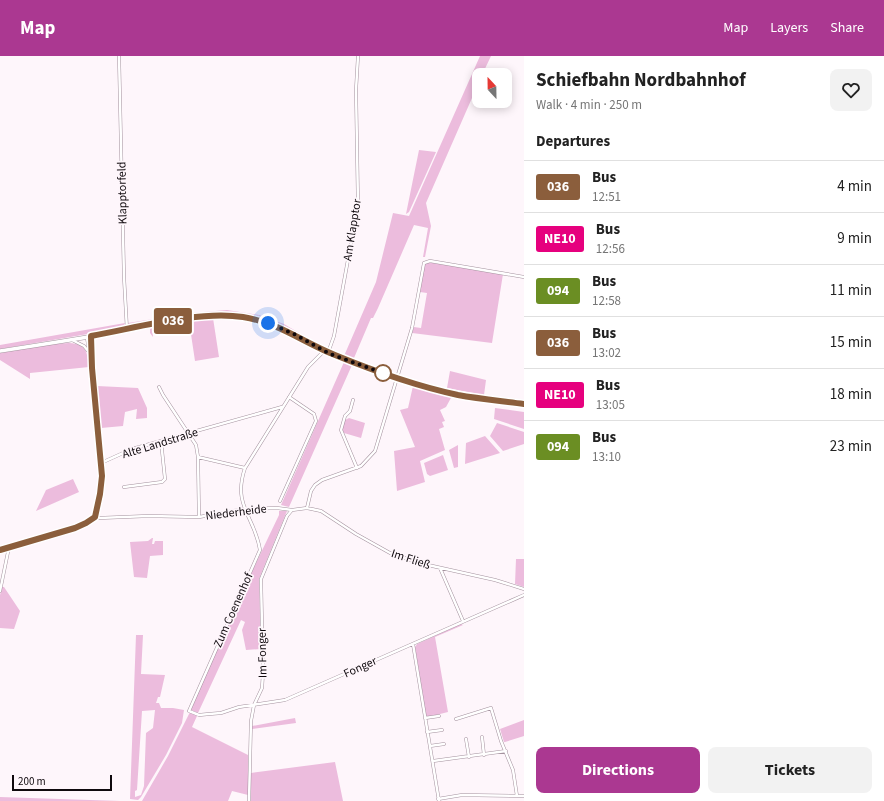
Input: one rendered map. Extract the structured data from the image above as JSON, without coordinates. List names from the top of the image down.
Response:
{
  "streets": {
    "street": [
      "Klapptorfeld",
      "Am Klapptor",
      "Alte Landstraße",
      "Niederheide",
      "Im Fließ",
      "Zum Coenenhof",
      "Im Fonger",
      "Fonger"
    ]
  },
  "crossings": [
    ["Niederheide", "Im Fließ"],
    ["Niederheide", "Zum Coenenhof"],
    ["Niederheide", "Im Fonger"],
    ["Zum Coenenhof", "Fonger"],
    ["Im Fonger", "Fonger"]
  ],
  "lines": ["bus line 036"],
  "scale_bar": "200 m",
  "north": "top",
  "page": {
    "header": "Map",
    "nav": ["Map", "Layers", "Share"],
    "on_map": "036",
    "heading": [
      ["Schiefbahn Nordbahnhof", "Walk · 4 min · 250 m"],
      "Departures"
    ],
    "list": [
      {
        "mark": "036",
        "name": "Bus",
        "note": "12:51",
        "value": "4 min"
      },
      {
        "mark": "NE10",
        "name": "Bus",
        "note": "12:56",
        "value": "9 min"
      },
      {
        "mark": "094",
        "name": "Bus",
        "note": "12:58",
        "value": "11 min"
      },
      {
        "mark": "036",
        "name": "Bus",
        "note": "13:02",
        "value": "15 min"
      },
      {
        "mark": "NE10",
        "name": "Bus",
        "note": "13:05",
        "value": "18 min"
      },
      {
        "mark": "094",
        "name": "Bus",
        "note": "13:10",
        "value": "23 min"
      }
    ],
    "buttons": ["Directions", "Tickets"],
    "scale": "200 m"
  }
}
